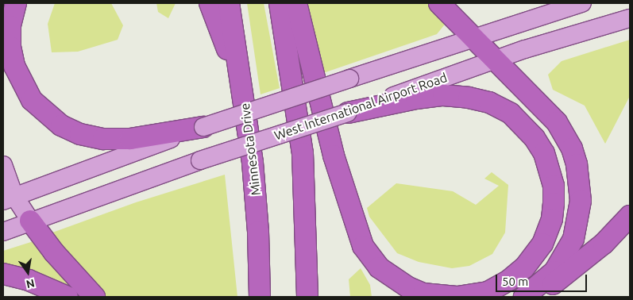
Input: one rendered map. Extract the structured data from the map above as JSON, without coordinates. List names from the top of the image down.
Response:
{
  "streets": {
    "highway": ["Minnesota Drive"],
    "main road": ["West International Airport Road"]
  },
  "scale_bar": "50 m",
  "north": "bottom"
}
